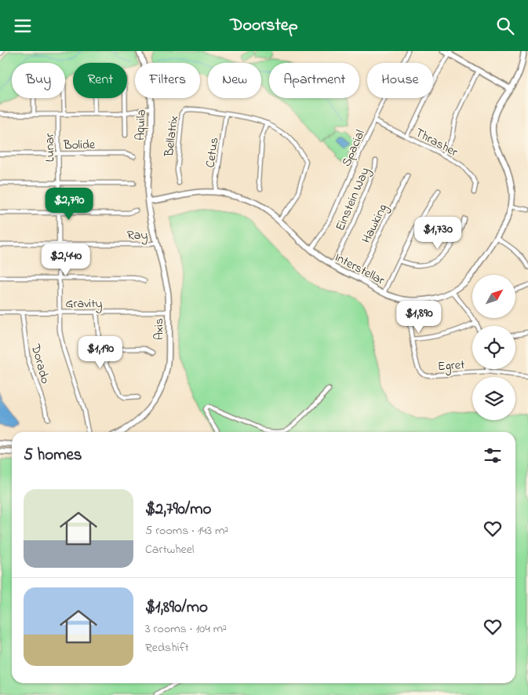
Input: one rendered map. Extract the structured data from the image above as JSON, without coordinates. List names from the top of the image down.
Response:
{
  "streets": {
    "street": [
      "Aquila",
      "Bellatrix",
      "Thrasher",
      "Bolide",
      "Lunar",
      "Spacial",
      "Cetus",
      "Einstein Way",
      "Hawking",
      "Ray",
      "Interstellar",
      "Gravity",
      "Axis",
      "Dorado",
      "Egret"
    ]
  },
  "crossings": [
    ["Aquila", "Interstellar"],
    ["Aquila", "Axis"],
    ["Bellatrix", "Cetus"],
    ["Bellatrix", "Interstellar"],
    ["Thrasher", "Spacial"],
    ["Bolide", "Lunar"],
    ["Lunar", "Ray"],
    ["Lunar", "Gravity"],
    ["Spacial", "Interstellar"],
    ["Cetus", "Interstellar"],
    ["Einstein Way", "Interstellar"],
    ["Hawking", "Interstellar"],
    ["Ray", "Axis"],
    ["Interstellar", "Axis"],
    ["Gravity", "Axis"],
    ["Gravity", "Dorado"]
  ],
  "north": "top right",
  "page": {
    "header": "Doorstep",
    "chip": [
      "Buy",
      "Rent",
      "Filters",
      "New",
      "Apartment",
      "House"
    ],
    "price": [
      "$2,790",
      "$1,730",
      "$2,440",
      "$1,890",
      "$1,190"
    ],
    "heading": "5 homes",
    "list": [
      {
        "name": "$2,790/mo",
        "note": "5 rooms · 143 m² · Cartwheel"
      },
      {
        "name": "$1,890/mo",
        "note": "3 rooms · 104 m² · Redshift"
      }
    ]
  }
}
